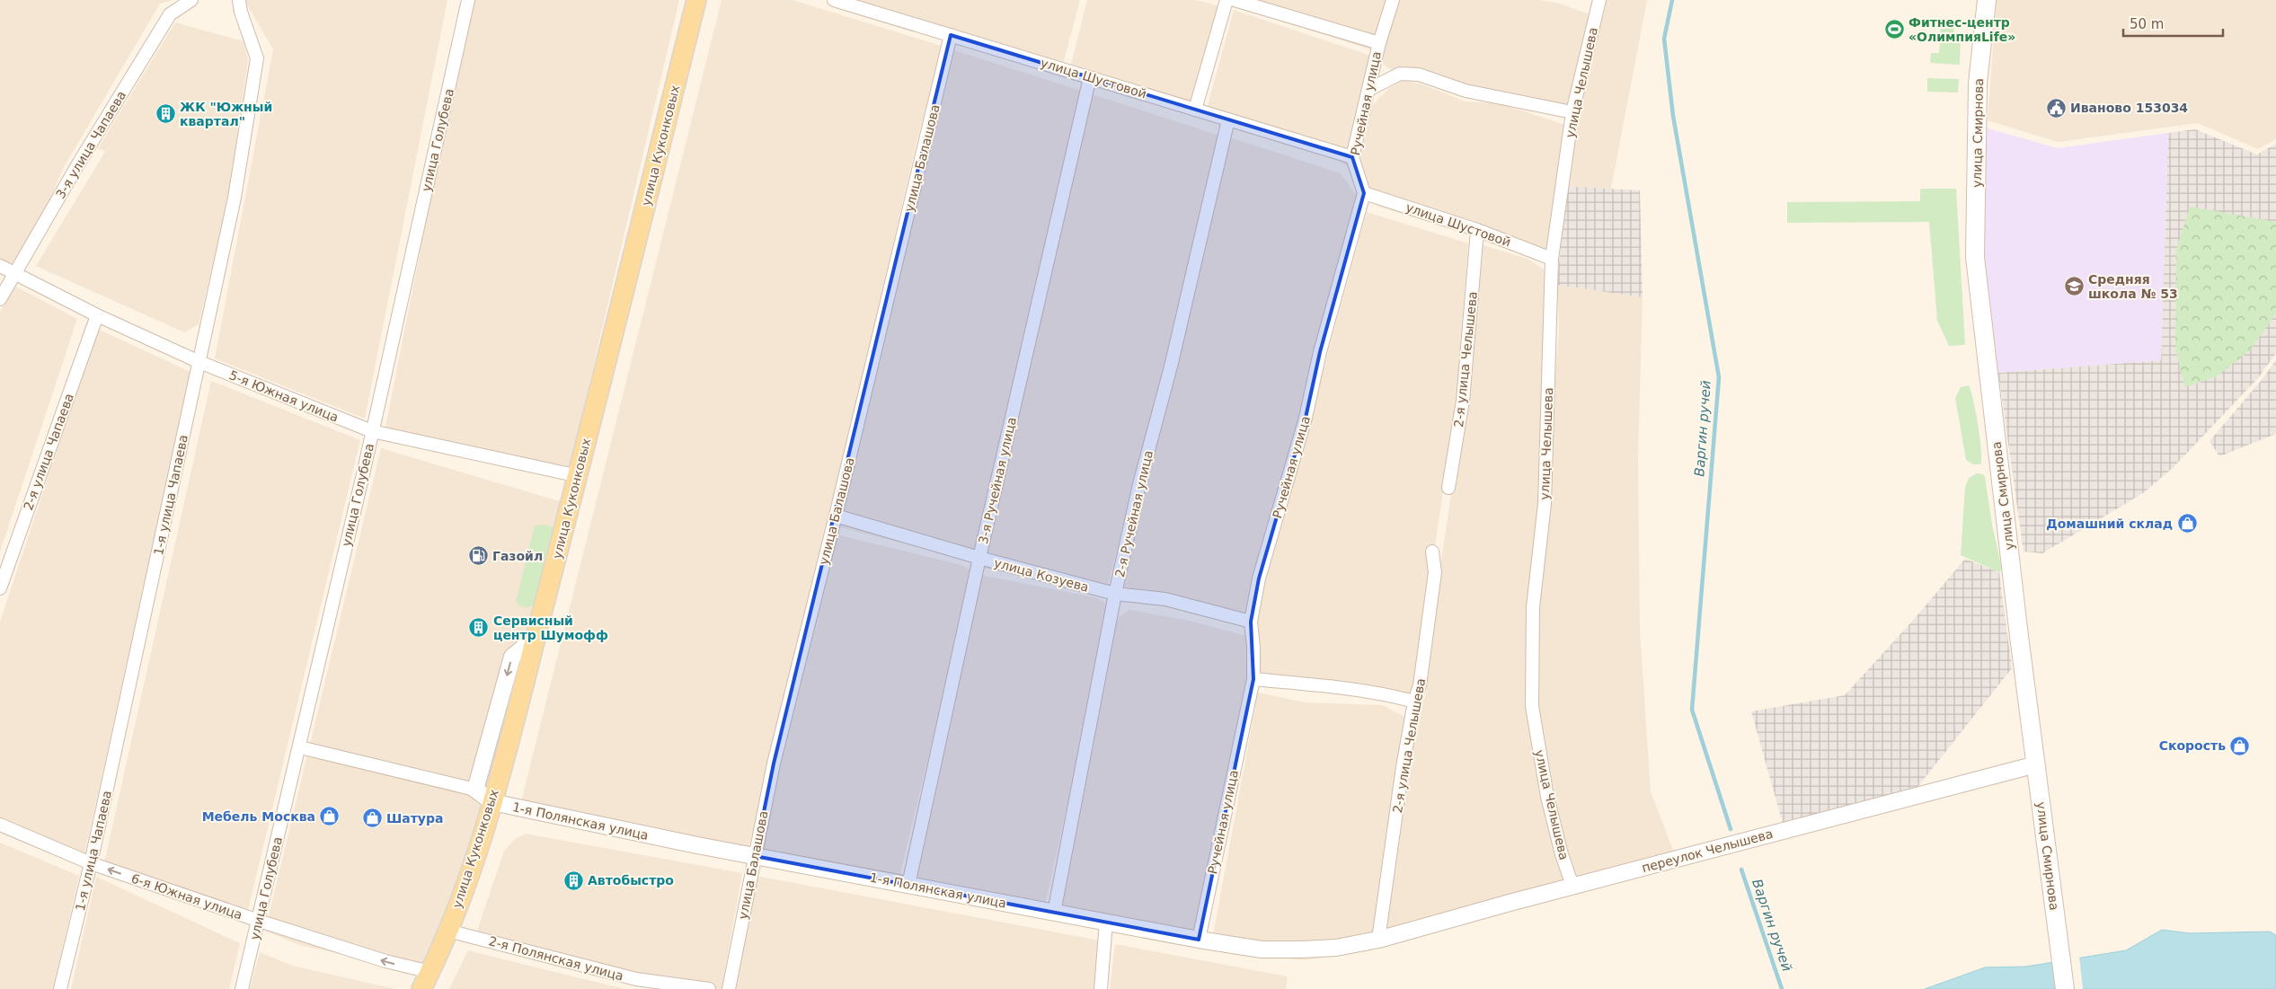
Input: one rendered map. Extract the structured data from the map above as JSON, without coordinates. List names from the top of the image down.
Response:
{
  "streets": {
    "main road": ["улица Смирнова", "улица Куконковых"],
    "street": [
      "улица Шустовой",
      "улица Челышева",
      "Ручейная улица",
      "улица Голубева",
      "3-я улица Чапаева",
      "улица Балашова",
      "2-я улица Челышева",
      "5-я Южная улица",
      "2-я улица Чапаева",
      "3-я Ручейная улица",
      "1-я улица Чапаева",
      "2-я Ручейная улица",
      "улица Козуева",
      "1-я Полянская улица",
      "переулок Челышева",
      "6-я Южная улица",
      "2-я Полянская улица"
    ]
  },
  "crossings": [
    ["улица Шустовой", "улица Челышева"],
    ["улица Шустовой", "Ручейная улица"],
    ["улица Шустовой", "улица Балашова"],
    ["улица Шустовой", "2-я улица Челышева"],
    ["улица Шустовой", "3-я Ручейная улица"],
    ["улица Шустовой", "2-я Ручейная улица"],
    ["улица Челышева", "переулок Челышева"],
    ["Ручейная улица", "улица Козуева"],
    ["Ручейная улица", "1-я Полянская улица"],
    ["улица Смирнова", "переулок Челышева"],
    ["улица Голубева", "5-я Южная улица"],
    ["улица Голубева", "6-я Южная улица"],
    ["3-я улица Чапаева", "5-я Южная улица"],
    ["улица Куконковых", "5-я Южная улица"],
    ["улица Куконковых", "1-я Полянская улица"],
    ["улица Куконковых", "6-я Южная улица"],
    ["улица Куконковых", "2-я Полянская улица"],
    ["улица Балашова", "улица Козуева"],
    ["улица Балашова", "1-я Полянская улица"],
    ["2-я улица Челышева", "1-я Полянская улица"],
    ["2-я улица Челышева", "переулок Челышева"],
    ["5-я Южная улица", "2-я улица Чапаева"],
    ["5-я Южная улица", "1-я улица Чапаева"],
    ["3-я Ручейная улица", "улица Козуева"],
    ["3-я Ручейная улица", "1-я Полянская улица"],
    ["1-я улица Чапаева", "6-я Южная улица"],
    ["2-я Ручейная улица", "улица Козуева"],
    ["2-я Ручейная улица", "1-я Полянская улица"],
    ["1-я Полянская улица", "переулок Челышева"]
  ],
  "one_way": ["6-я Южная улица"],
  "water": ["Варгин ручей"],
  "places": {
    "sports": ["Фитнес-центр «ОлимпияLife»"],
    "public building": ["Иваново 153034"],
    "building": ["ЖК \"Южный квартал\"", "Сервисный центр Шумофф", "Автобыстро"],
    "school or university": ["Средняя школа № 53"],
    "shop": [
      "Домашний склад",
      "Скорость",
      "Мебель Москва",
      "Шатура"
    ],
    "fuel station": ["Газойл"]
  },
  "scale_bar": "50 m"
}
